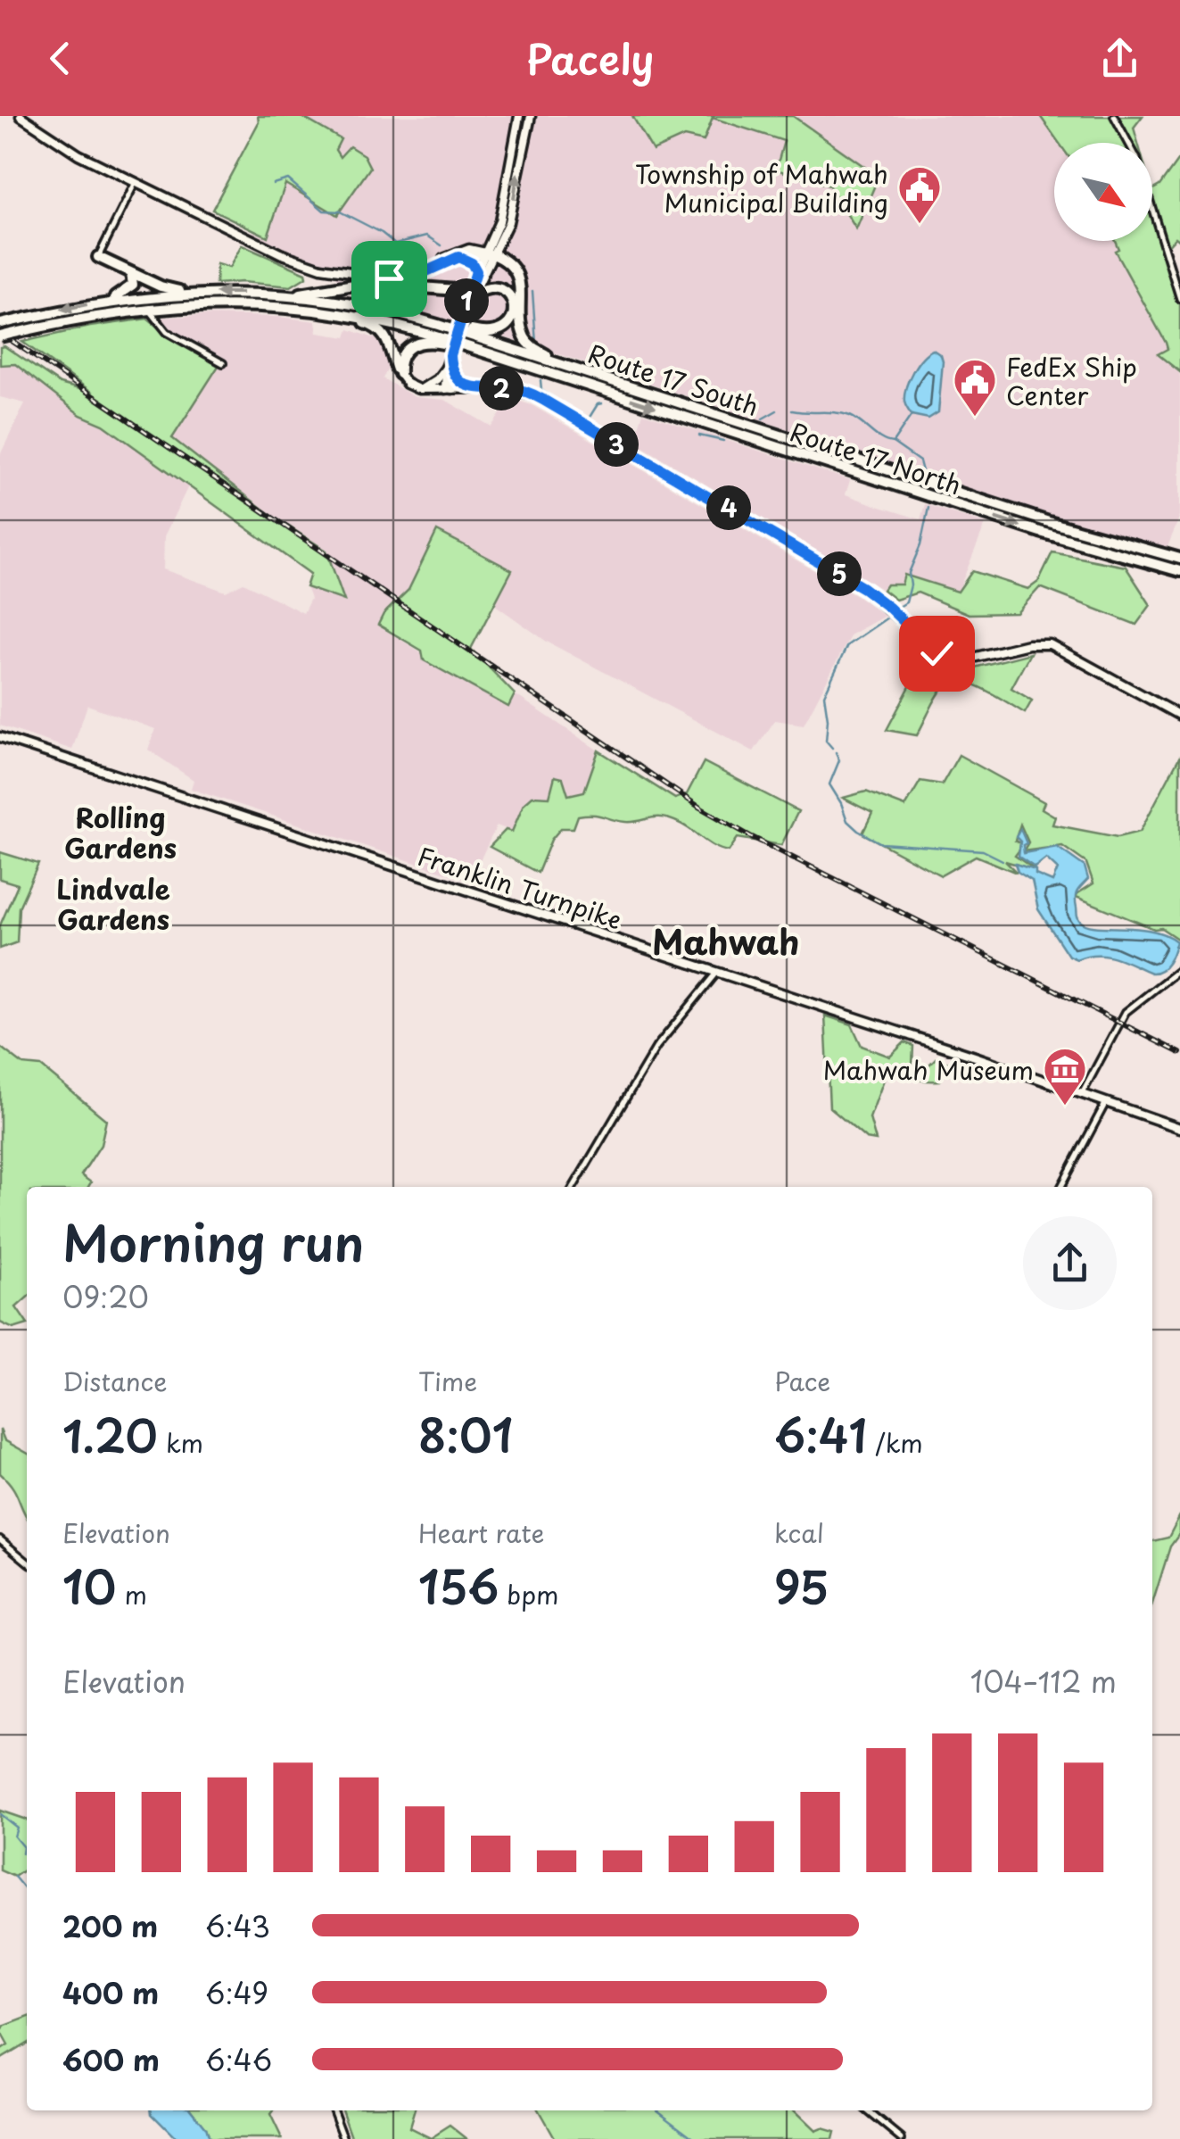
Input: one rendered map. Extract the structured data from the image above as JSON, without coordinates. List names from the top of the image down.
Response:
{
  "streets": {
    "highway": ["Route 17 South", "Route 17 North"],
    "main road": ["Franklin Turnpike"]
  },
  "one_way": ["Route 17 North"],
  "districts": ["Rolling Gardens", "Lindvale Gardens", "Mahwah"],
  "places": {
    "public building": ["Township of Mahwah Municipal Building", "FedEx Ship Center"],
    "museum": ["Mahwah Museum"]
  },
  "north": "bottom right",
  "page": {
    "header": "Pacely",
    "pins": [
      "1",
      "2",
      "3",
      "4",
      "5"
    ],
    "heading": ["Morning run", "09:20"],
    "stats": [
      ["Distance", "1.20 km"],
      ["Time", "8:01"],
      ["Pace", "6:41 /km"],
      ["Elevation", "10 m"],
      ["Heart rate", "156 bpm"],
      ["kcal", "95"]
    ],
    "chart": ["Elevation", "104–112 m"],
    "list": [
      {
        "name": "200 m",
        "note": "6:43"
      },
      {
        "name": "400 m",
        "note": "6:49"
      },
      {
        "name": "600 m",
        "note": "6:46"
      }
    ]
  }
}
